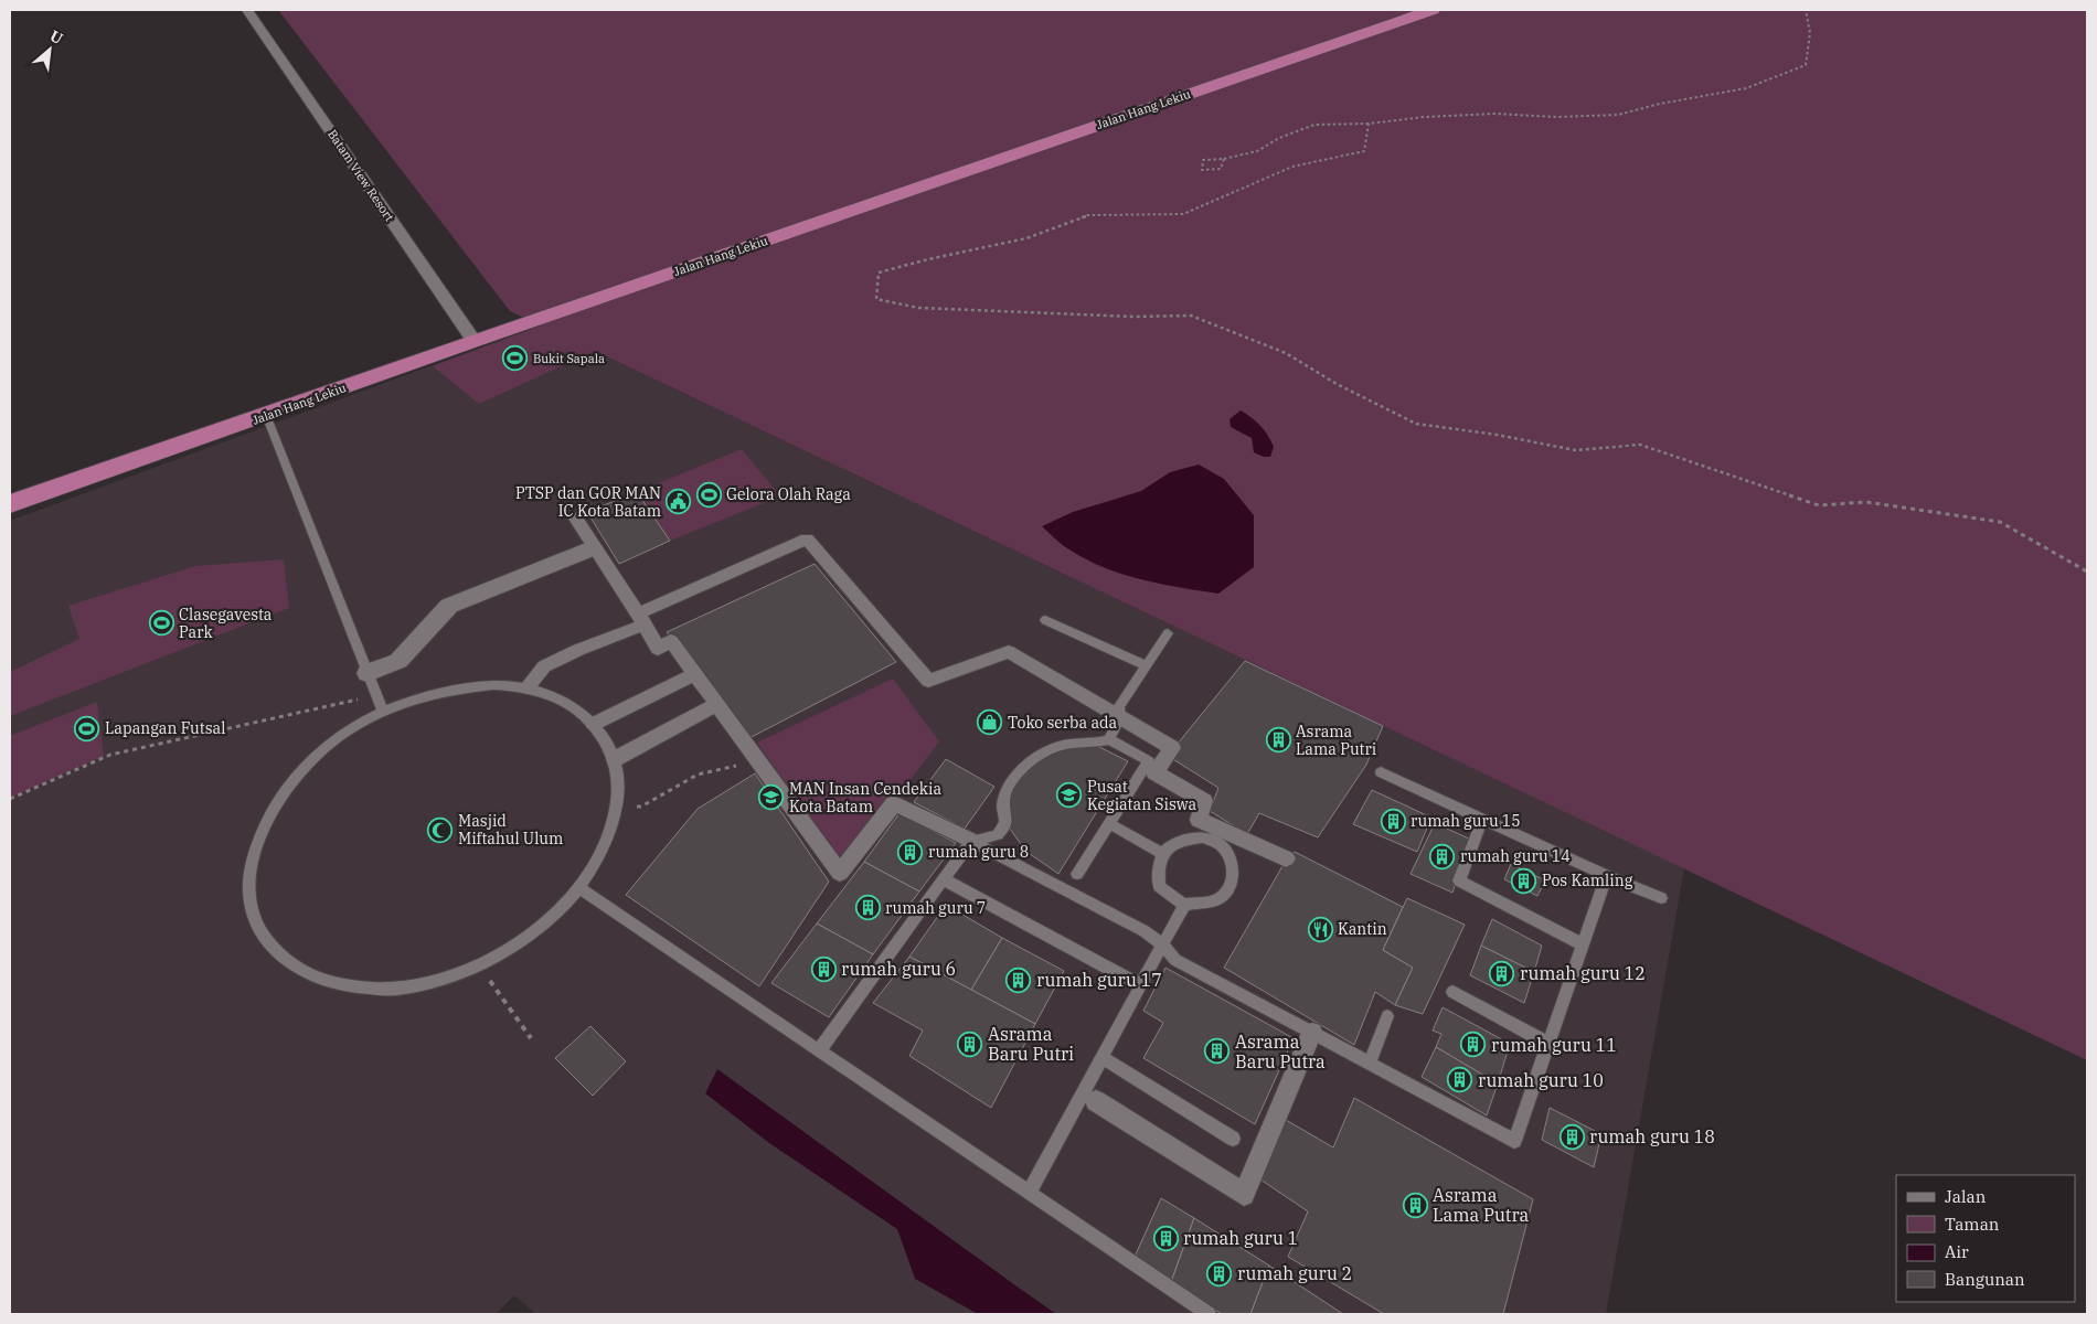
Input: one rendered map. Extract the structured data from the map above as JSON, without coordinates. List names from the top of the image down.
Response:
{
  "streets": {
    "highway": ["Jalan Hang Lekiu"],
    "street": ["Batam View Resort"]
  },
  "crossings": [
    ["Jalan Hang Lekiu", "Batam View Resort"]
  ],
  "places": {
    "sports": [
      "Bukit Sapala",
      "Gelora Olah Raga",
      "Clasegavesta Park",
      "Lapangan Futsal"
    ],
    "public building": ["PTSP dan GOR MAN IC Kota Batam"],
    "shop": ["Toko serba ada"],
    "building": [
      "Asrama Lama Putri",
      "rumah guru 15",
      "rumah guru 8",
      "rumah guru 14",
      "Pos Kamling",
      "rumah guru 7",
      "rumah guru 6",
      "rumah guru 12",
      "rumah guru 17",
      "Asrama Baru Putri",
      "rumah guru 11",
      "Asrama Baru Putra",
      "rumah guru 10",
      "rumah guru 18",
      "Asrama Lama Putra",
      "rumah guru 1",
      "rumah guru 2"
    ],
    "school or university": ["Pusat Kegiatan Siswa", "MAN Insan Cendekia Kota Batam"],
    "mosque": ["Masjid Miftahul Ulum"],
    "restaurant": ["Kantin"]
  },
  "legend": [
    "Jalan",
    "Taman",
    "Air",
    "Bangunan"
  ],
  "north": "top right"
}
